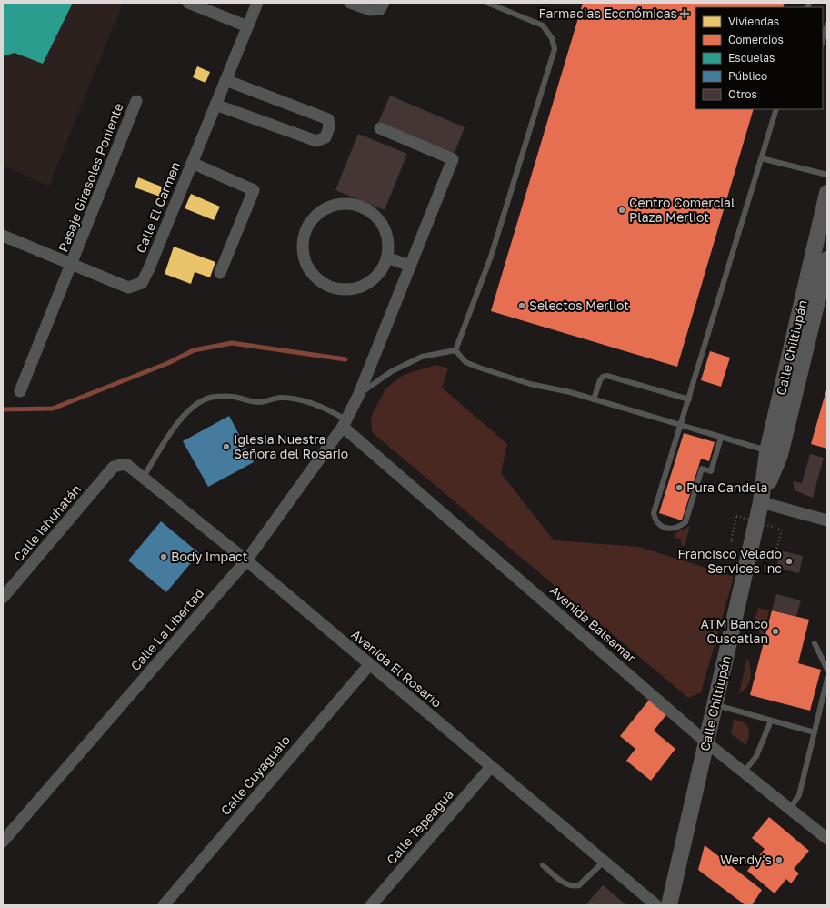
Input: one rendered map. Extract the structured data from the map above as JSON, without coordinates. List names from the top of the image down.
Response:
{
  "streets": {
    "main road": ["Calle Chiltiupán"],
    "street": [
      "Pasaje Girasoles Poniente",
      "Calle El Carmen",
      "Calle Ishuhatán",
      "Avenida Balsamar",
      "Calle La Libertad",
      "Avenida El Rosario",
      "Calle Cuyagualo",
      "Calle Tepeagua"
    ]
  },
  "crossings": [
    ["Pasaje Girasoles Poniente", "Calle El Carmen"],
    ["Calle Chiltiupán", "Avenida Balsamar"],
    ["Calle Ishuhatán", "Avenida El Rosario"],
    ["Avenida Balsamar", "Calle La Libertad"],
    ["Calle La Libertad", "Avenida El Rosario"],
    ["Avenida El Rosario", "Calle Cuyagualo"],
    ["Avenida El Rosario", "Calle Tepeagua"]
  ],
  "places": {
    "health": ["Farmacias Económicas"],
    "other": [
      "Centro Comercial Plaza Merliot",
      "Selectos Merliot",
      "Iglesia Nuestra Señora del Rosario",
      "Pura Candela",
      "Body Impact",
      "Francisco Velado Services Inc",
      "ATM Banco Cuscatlan",
      "Wendy's"
    ]
  },
  "legend": [
    "Viviendas",
    "Comercios",
    "Escuelas",
    "Público",
    "Otros"
  ]
}
